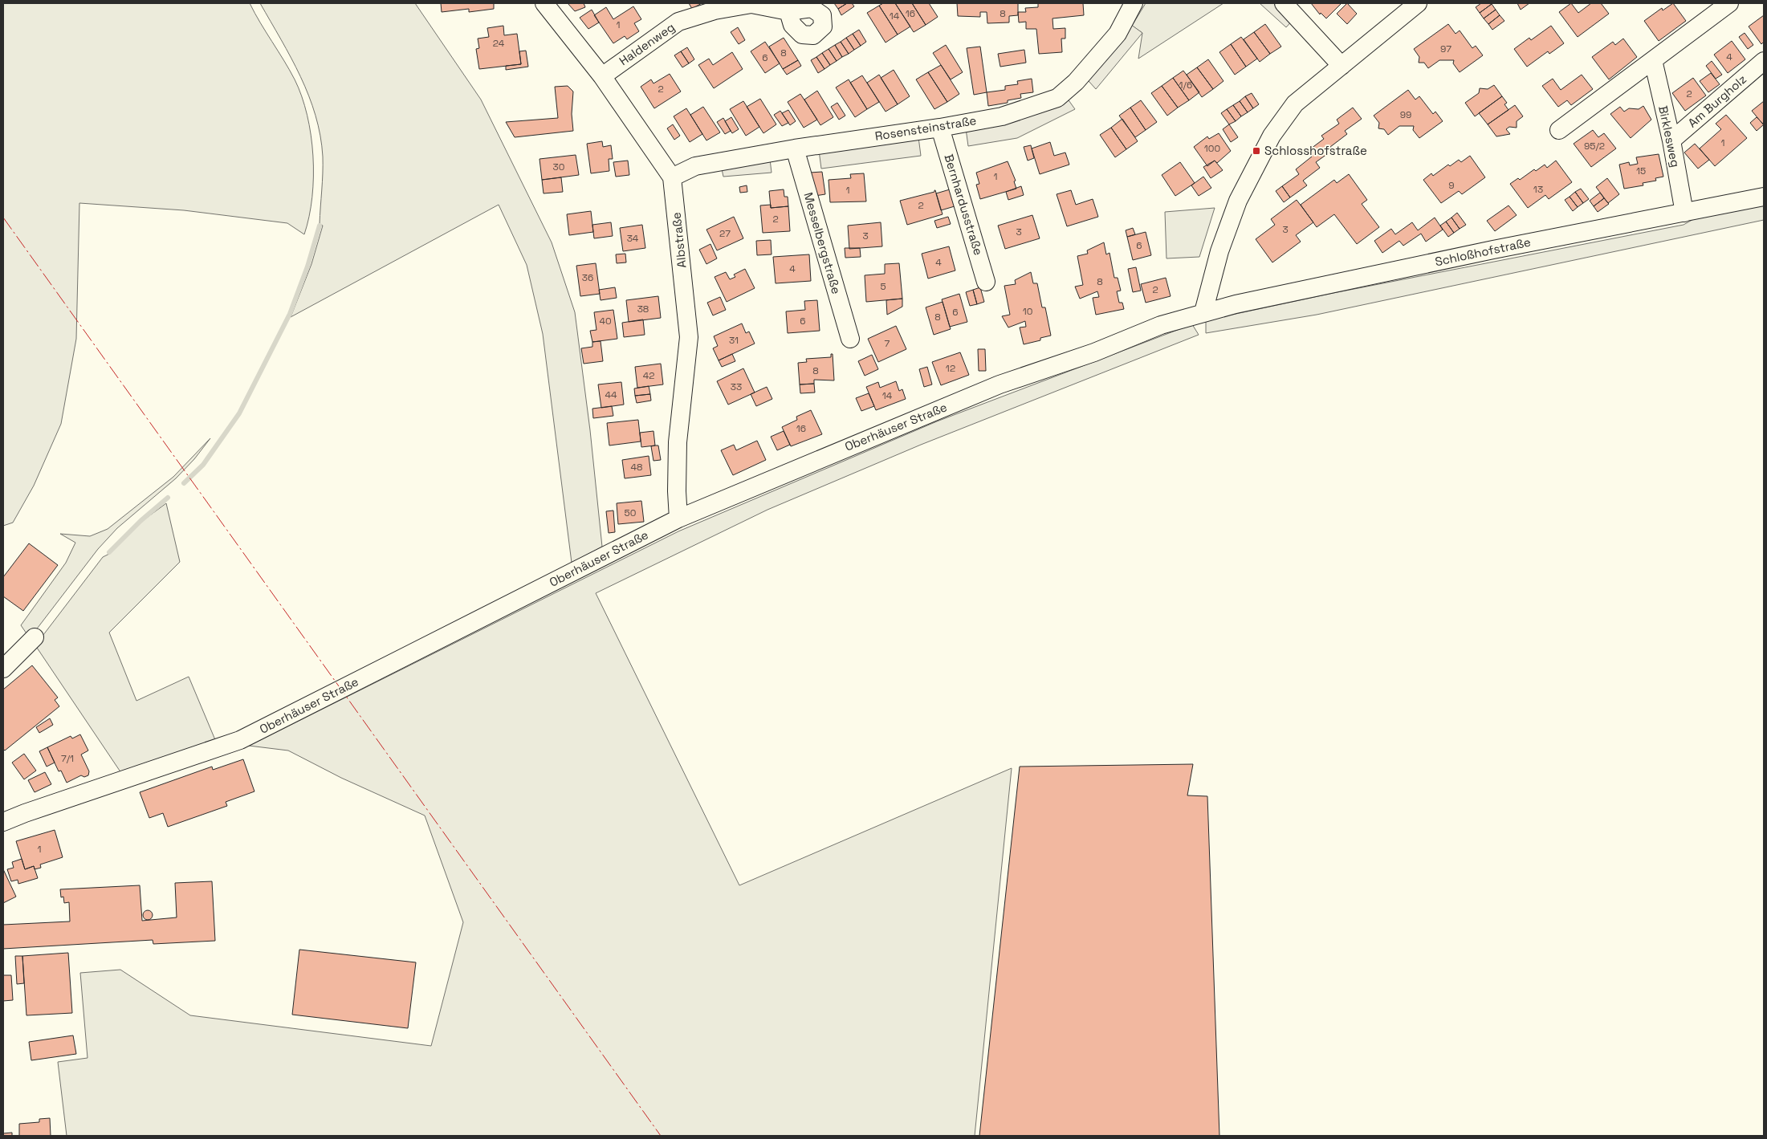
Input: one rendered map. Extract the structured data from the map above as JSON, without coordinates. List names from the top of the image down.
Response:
{
  "streets": {
    "street": [
      "Haldenweg",
      "Am Burgholz",
      "Rosensteinstraße",
      "Birklesweg",
      "Bernhardusstraße",
      "Albstraße",
      "Messelbergstraße",
      "Schloßhofstraße",
      "Oberhäuser Straße"
    ]
  },
  "crossings": [
    ["Haldenweg", "Albstraße"],
    ["Am Burgholz", "Birklesweg"],
    ["Rosensteinstraße", "Bernhardusstraße"],
    ["Rosensteinstraße", "Albstraße"],
    ["Rosensteinstraße", "Messelbergstraße"],
    ["Birklesweg", "Schloßhofstraße"],
    ["Albstraße", "Oberhäuser Straße"],
    ["Schloßhofstraße", "Oberhäuser Straße"]
  ],
  "places": {
    "transit": ["Schlosshofstraße"]
  },
  "house_numbers": [
    "16",
    "8",
    "14",
    "1",
    "24",
    "97",
    "8",
    "4",
    "6",
    "1/6",
    "2",
    "2",
    "99",
    "1",
    "95/2",
    "100",
    "30",
    "15",
    "1",
    "9",
    "13",
    "1",
    "2",
    "2",
    "3",
    "3",
    "27",
    "3",
    "34",
    "6",
    "4",
    "4",
    "36",
    "8",
    "5",
    "2",
    "38",
    "10",
    "6",
    "8",
    "40",
    "6",
    "31",
    "7",
    "12",
    "8",
    "42",
    "33",
    "44",
    "14",
    "16",
    "48",
    "50",
    "7/1",
    "1"
  ]
}
